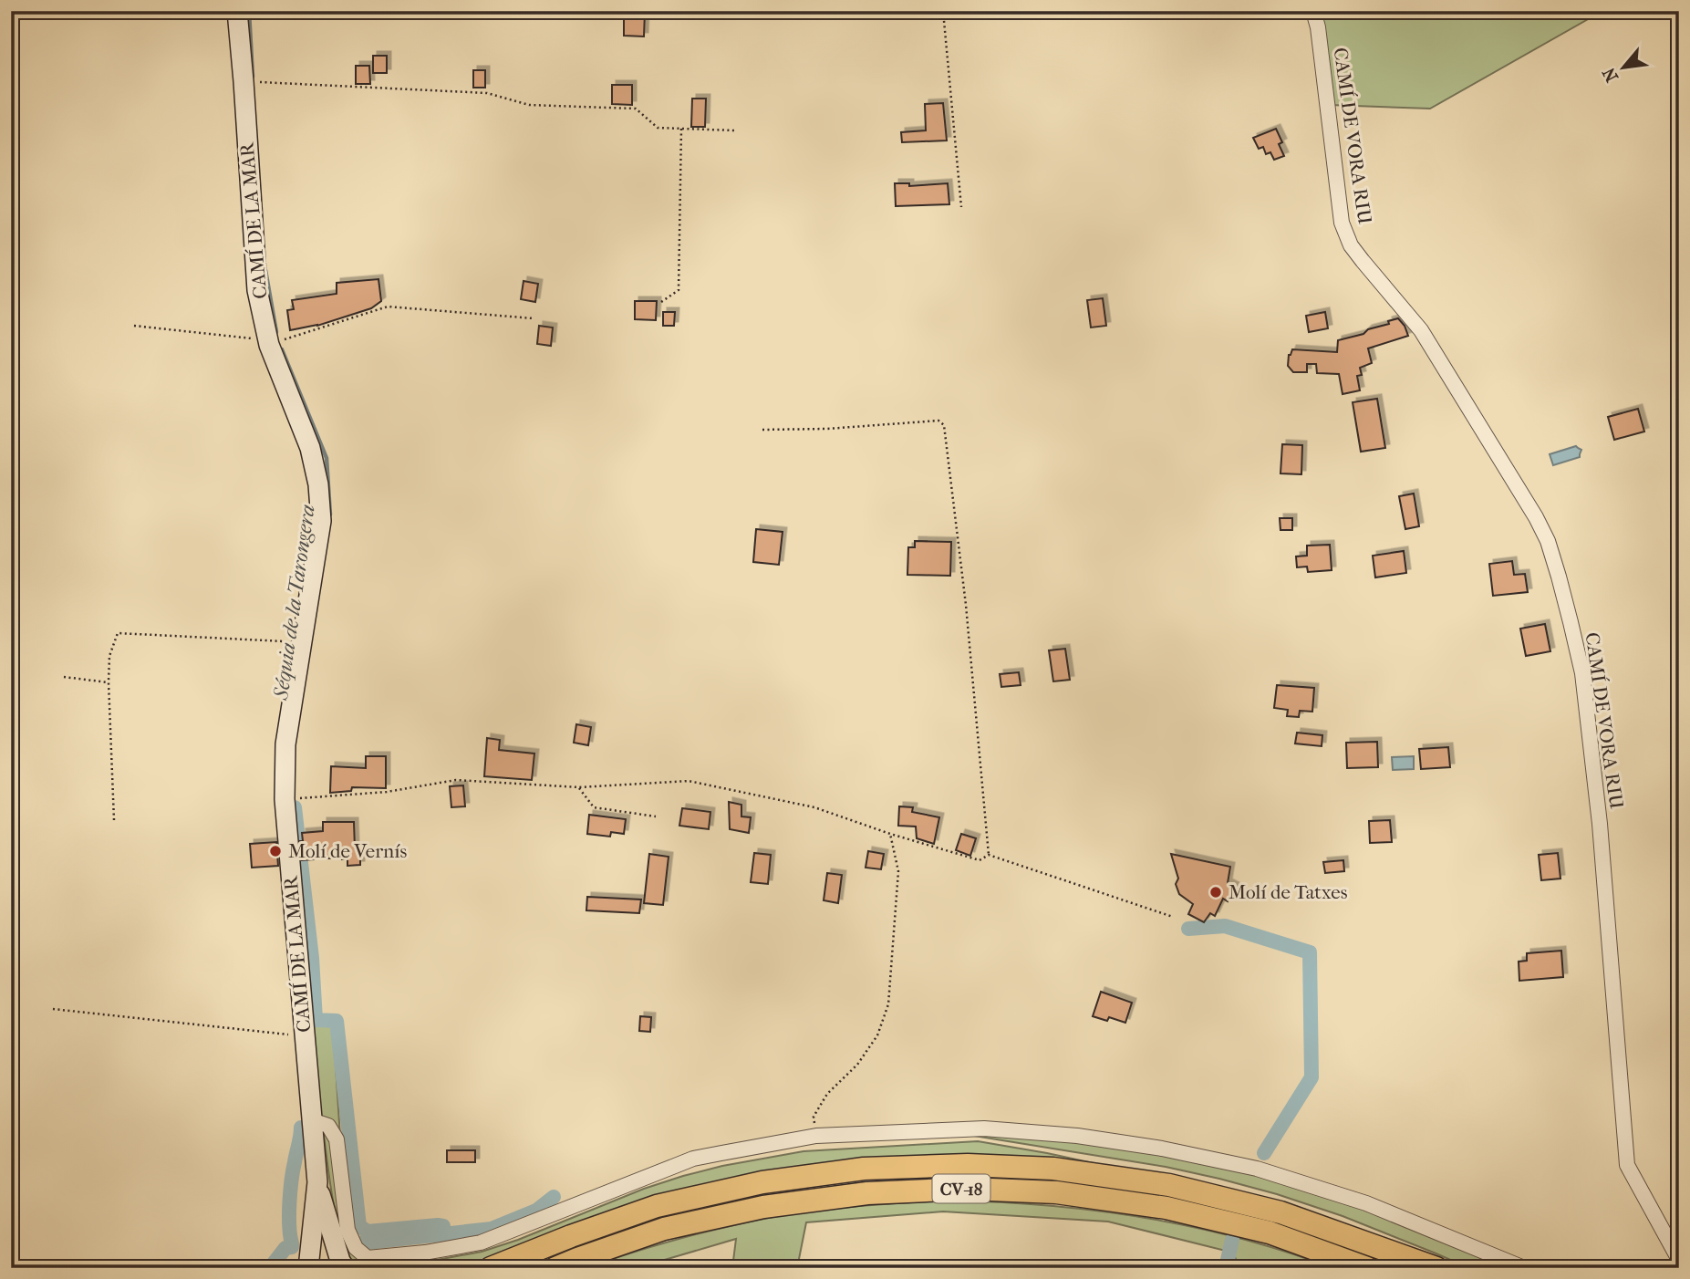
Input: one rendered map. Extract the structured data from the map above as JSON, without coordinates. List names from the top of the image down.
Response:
{
  "streets": {
    "main road": ["CV-18"],
    "street": ["CAMÍ DE VORA RIU", "CAMÍ DE LA MAR"]
  },
  "water": ["Séquia de la Tarongera"],
  "places": ["Molí de Vernís", "Molí de Tatxes"],
  "north": "bottom left"
}
